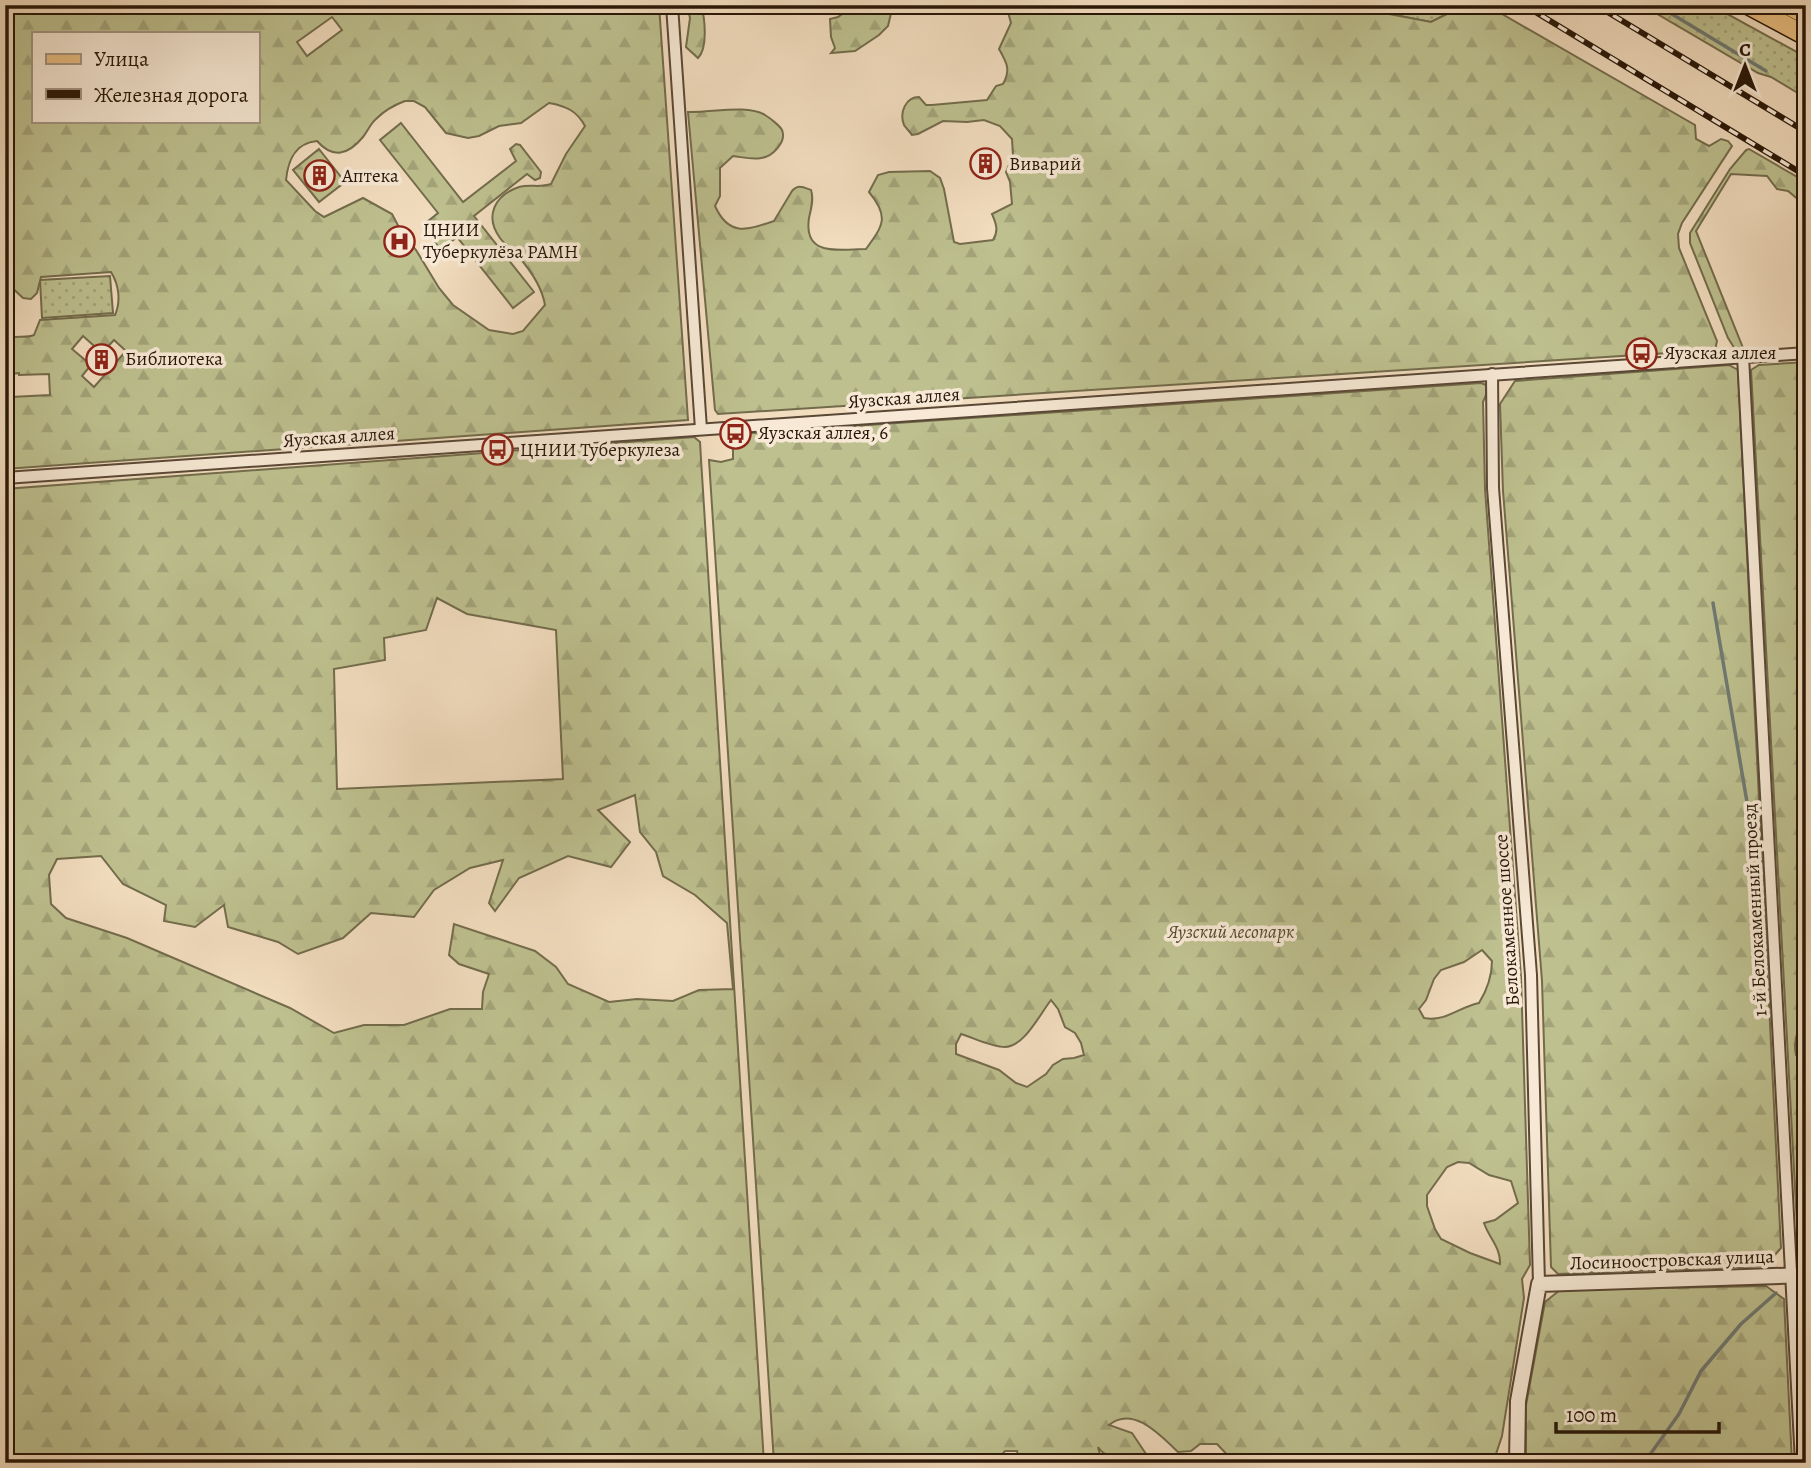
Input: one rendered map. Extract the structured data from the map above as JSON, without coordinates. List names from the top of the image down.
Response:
{
  "streets": {
    "street": [
      "Яузская аллея",
      "1-й Белокаменный проезд",
      "Белокаменное шоссе",
      "Лосиноостровская улица"
    ]
  },
  "crossings": [
    ["Яузская аллея", "1-й Белокаменный проезд"],
    ["Яузская аллея", "Белокаменное шоссе"],
    ["1-й Белокаменный проезд", "Лосиноостровская улица"],
    ["Белокаменное шоссе", "Лосиноостровская улица"]
  ],
  "parks": ["Яузский лесопарк"],
  "places": {
    "building": ["Виварий", "Аптека", "Библиотека"],
    "hospital": ["ЦНИИ Туберкулёза РАМН"],
    "bus stop": ["Яузская аллея", "Яузская аллея, 6", "ЦНИИ Туберкулеза"]
  },
  "legend": ["Улица", "Железная дорога"],
  "scale_bar": "100 m",
  "north": "top"
}
